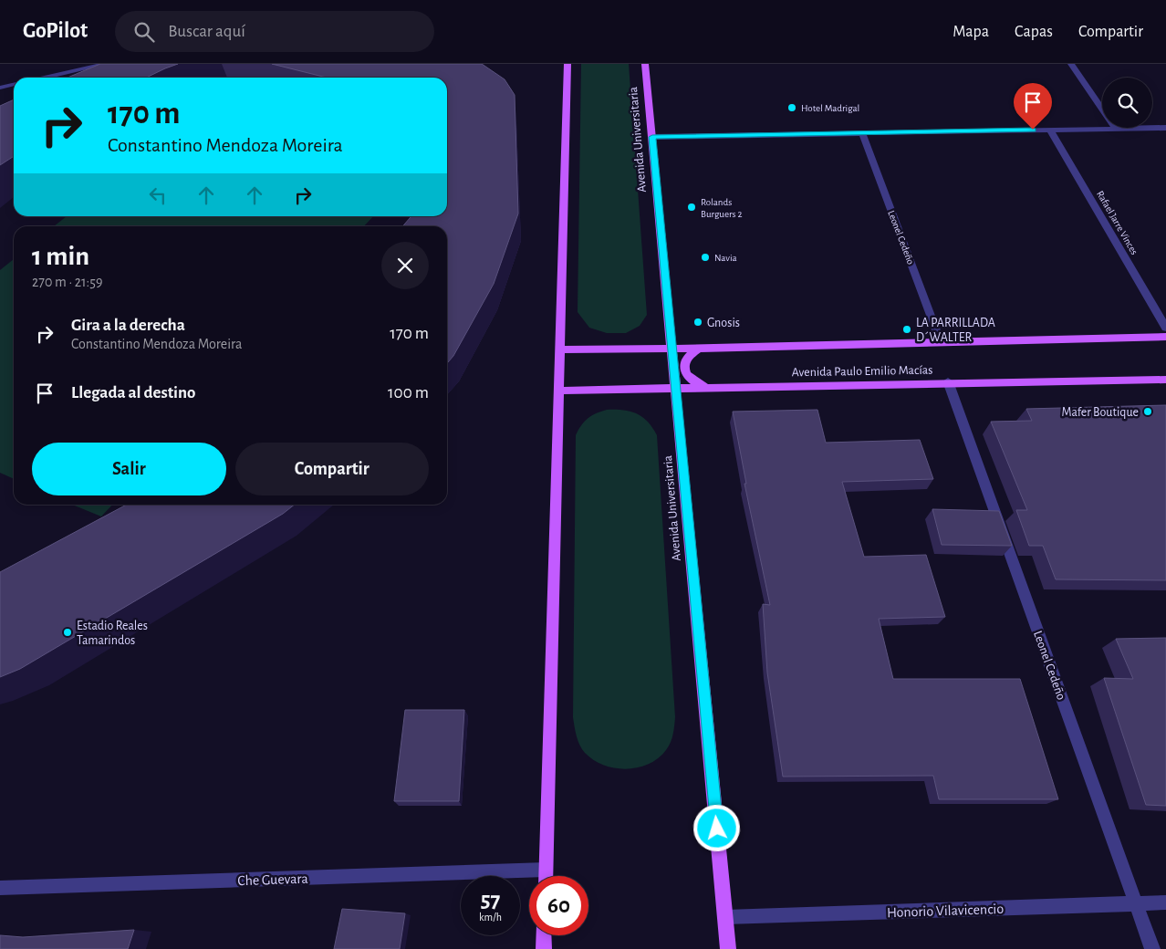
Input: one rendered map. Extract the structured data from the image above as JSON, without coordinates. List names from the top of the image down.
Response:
{
  "streets": {
    "main road": ["Avenida Universitaria", "Avenida Paulo Emilio Macías"],
    "street": [
      "Rafael Jarre Vinces",
      "Leonel Cedeño",
      "Che Guevara",
      "Honorio Vilavicencio"
    ]
  },
  "crossings": [
    ["Avenida Universitaria", "Avenida Paulo Emilio Macías"],
    ["Avenida Universitaria", "Honorio Vilavicencio"],
    ["Leonel Cedeño", "Avenida Paulo Emilio Macías"],
    ["Leonel Cedeño", "Honorio Vilavicencio"]
  ],
  "places": [
    "Hotel Madrigal",
    "Rolands Burguers 2",
    "Navia",
    "Gnosis",
    "LA PARRILLADA D´WALTER",
    "Mafer Boutique",
    "Estadio Reales Tamarindos"
  ],
  "page": {
    "header": "GoPilot",
    "search": "Buscar aquí",
    "nav": ["Mapa", "Capas", "Compartir"],
    "turn": ["170 m", "Constantino Mendoza Moreira"],
    "heading": ["1 min", "270 m · 21:59"],
    "list": [
      {
        "name": "Gira a la derecha",
        "note": "Constantino Mendoza Moreira",
        "value": "170 m"
      },
      {
        "name": "Llegada al destino",
        "value": "100 m"
      }
    ],
    "buttons": ["Salir", "Compartir"],
    "speed": "57 km/h",
    "limit": "60"
  }
}
